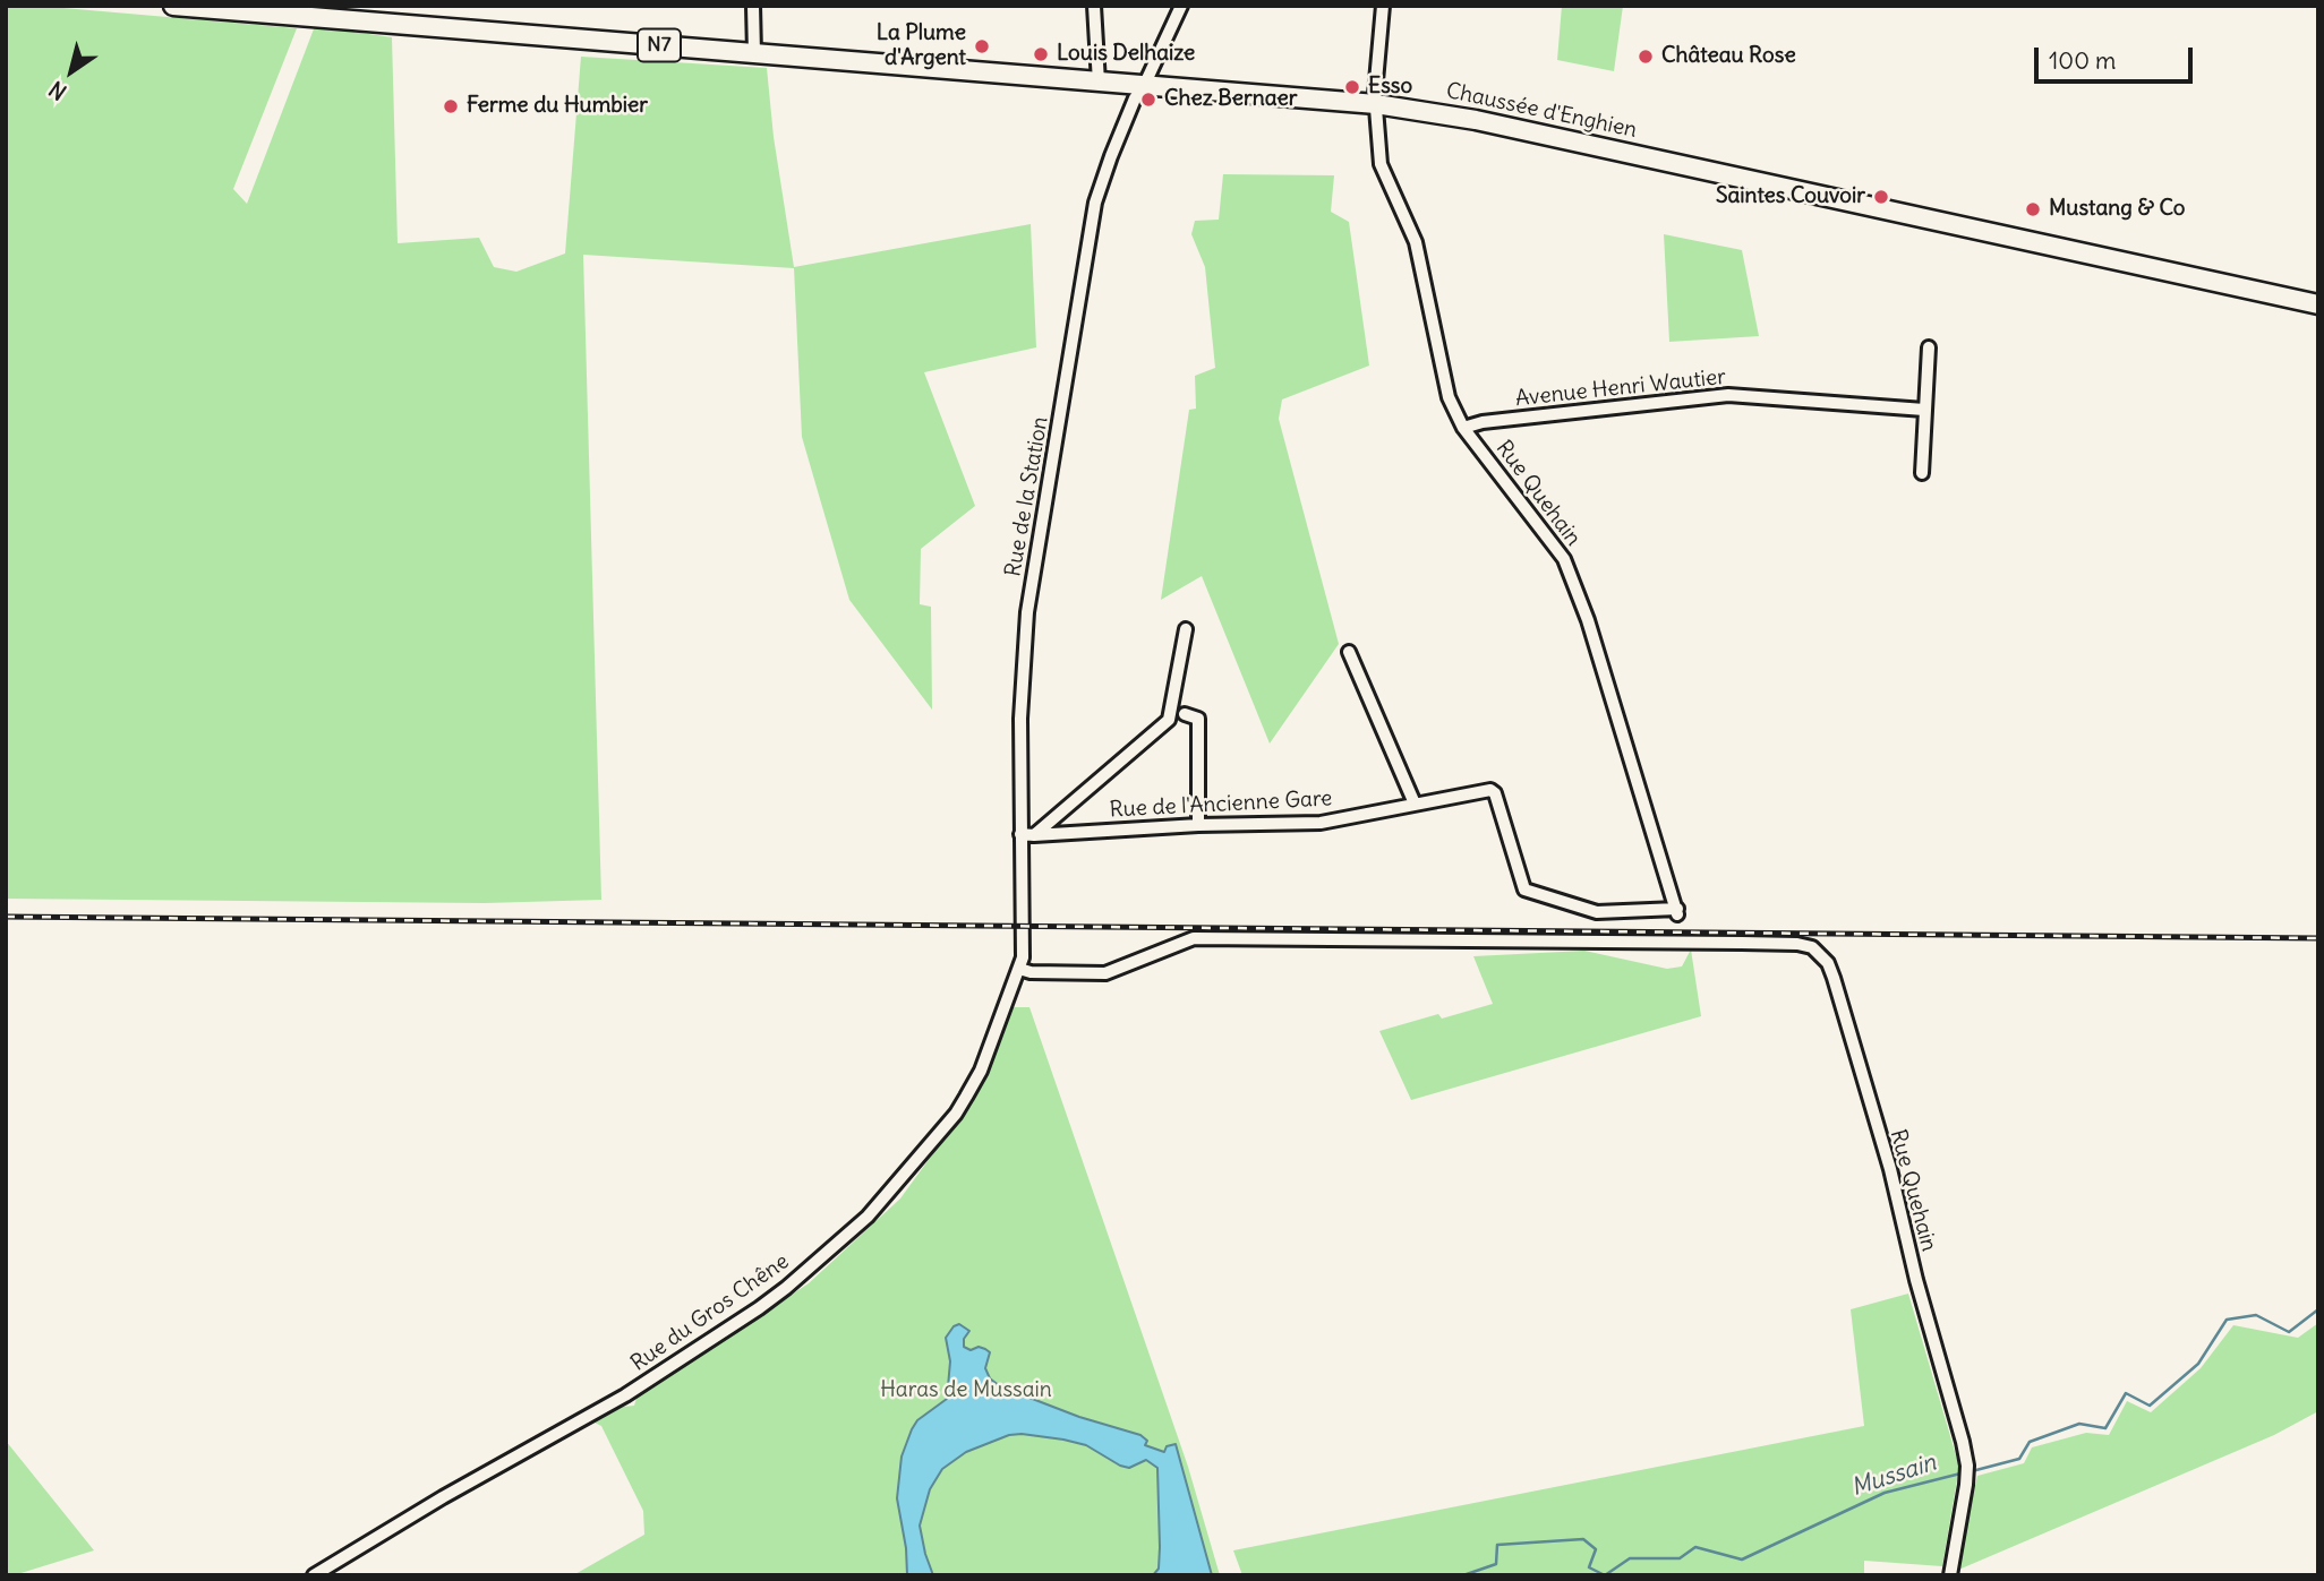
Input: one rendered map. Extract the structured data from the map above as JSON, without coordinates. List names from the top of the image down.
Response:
{
  "streets": {
    "main road": ["N7", "Chaussée d'Enghien"],
    "street": [
      "Avenue Henri Wautier",
      "Rue Quehain",
      "Rue de la Station",
      "Rue de l'Ancienne Gare",
      "Rue du Gros Chêne"
    ]
  },
  "crossings": [
    ["Chaussée d'Enghien", "Rue Quehain"],
    ["Chaussée d'Enghien", "Rue de la Station"],
    ["Avenue Henri Wautier", "Rue Quehain"],
    ["Rue Quehain", "Rue de l'Ancienne Gare"],
    ["Rue Quehain", "Rue du Gros Chêne"],
    ["Rue de la Station", "Rue de l'Ancienne Gare"],
    ["Rue de la Station", "Rue du Gros Chêne"]
  ],
  "water": ["Mussain"],
  "parks": ["Haras de Mussain"],
  "places": [
    "La Plume d'Argent",
    "Louis Delhaize",
    "Château Rose",
    "Esso",
    "Chez Bernaer",
    "Ferme du Humbier",
    "Saintes Couvoir",
    "Mustang & Co"
  ],
  "scale_bar": "100 m",
  "north": "bottom left"
}
